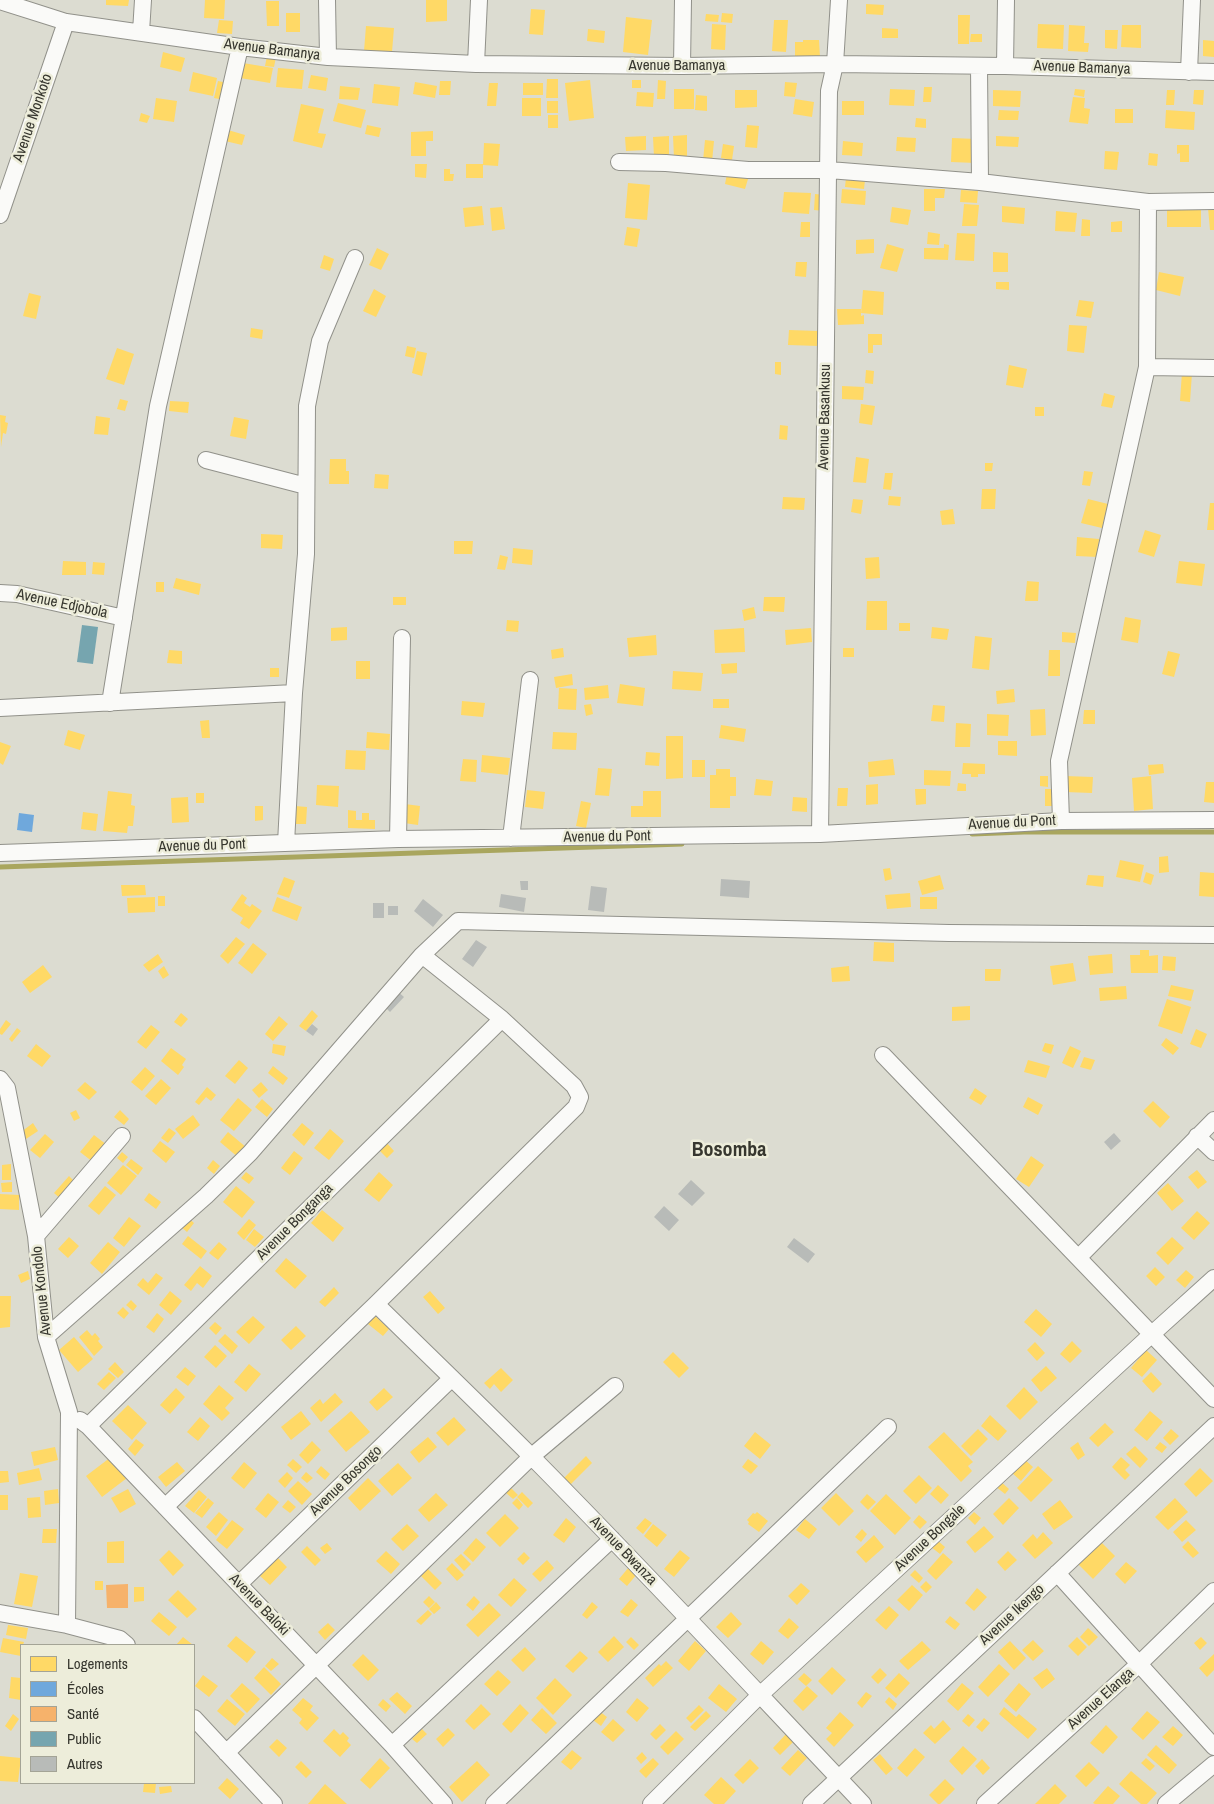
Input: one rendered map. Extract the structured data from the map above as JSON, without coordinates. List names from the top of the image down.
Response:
{
  "streets": {
    "street": [
      "Avenue Bamanya",
      "Avenue Monkoto",
      "Avenue Basankusu",
      "Avenue Edjobola",
      "Avenue du Pont",
      "Avenue Bonganga",
      "Avenue Kondolo",
      "Avenue Bosongo",
      "Avenue Bongale",
      "Avenue Bwanza",
      "Avenue Baloki",
      "Avenue Ikengo",
      "Avenue Elanga"
    ]
  },
  "crossings": [
    ["Avenue Bamanya", "Avenue Monkoto"],
    ["Avenue Bamanya", "Avenue Basankusu"],
    ["Avenue Basankusu", "Avenue du Pont"],
    ["Avenue Bonganga", "Avenue Baloki"],
    ["Avenue Kondolo", "Avenue Baloki"],
    ["Avenue Bosongo", "Avenue Bwanza"],
    ["Avenue Bosongo", "Avenue Baloki"],
    ["Avenue Bongale", "Avenue Bwanza"],
    ["Avenue Bwanza", "Avenue Ikengo"]
  ],
  "districts": ["Bosomba"],
  "legend": [
    "Logements",
    "Écoles",
    "Santé",
    "Public",
    "Autres"
  ]
}
